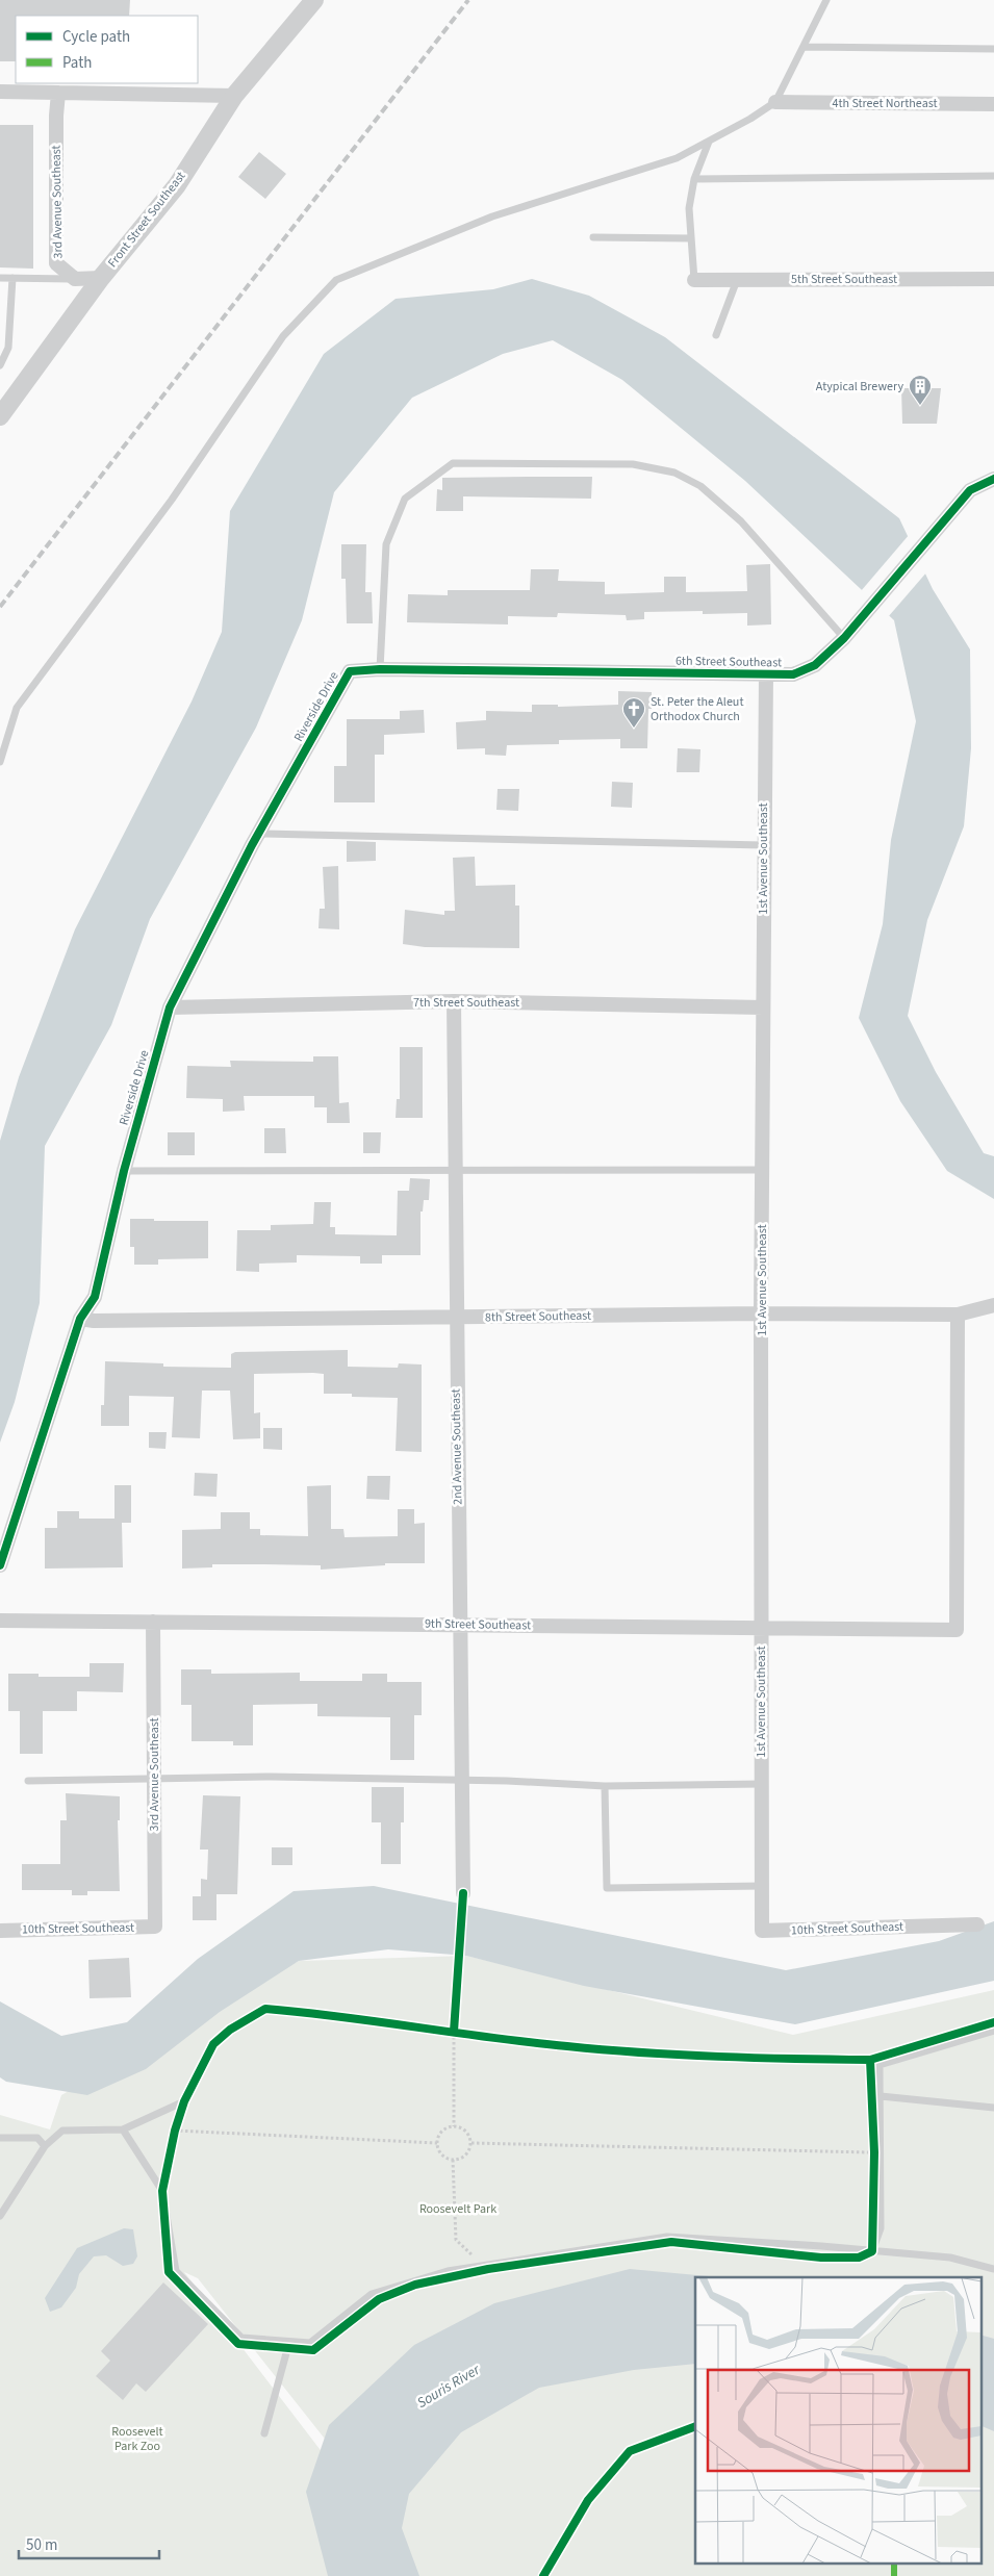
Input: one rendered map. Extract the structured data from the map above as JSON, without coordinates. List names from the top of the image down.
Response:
{
  "streets": {
    "street": [
      "4th Street Northeast",
      "3rd Avenue Southeast",
      "Front Street Southeast",
      "5th Street Southeast",
      "6th Street Southeast",
      "Riverside Drive",
      "1st Avenue Southeast",
      "7th Street Southeast",
      "8th Street Southeast",
      "2nd Avenue Southeast",
      "9th Street Southeast",
      "10th Street Southeast"
    ]
  },
  "crossings": [
    ["3rd Avenue Southeast", "9th Street Southeast"],
    ["3rd Avenue Southeast", "10th Street Southeast"],
    ["6th Street Southeast", "Riverside Drive"],
    ["6th Street Southeast", "1st Avenue Southeast"],
    ["Riverside Drive", "7th Street Southeast"],
    ["Riverside Drive", "8th Street Southeast"],
    ["1st Avenue Southeast", "7th Street Southeast"],
    ["1st Avenue Southeast", "8th Street Southeast"],
    ["1st Avenue Southeast", "9th Street Southeast"],
    ["1st Avenue Southeast", "10th Street Southeast"],
    ["7th Street Southeast", "2nd Avenue Southeast"],
    ["8th Street Southeast", "2nd Avenue Southeast"],
    ["8th Street Southeast", "9th Street Southeast"],
    ["2nd Avenue Southeast", "9th Street Southeast"]
  ],
  "water": ["Souris River"],
  "parks": ["Roosevelt Park", "Roosevelt Park Zoo"],
  "places": {
    "building": ["Atypical Brewery"],
    "church": ["St. Peter the Aleut Orthodox Church"]
  },
  "legend": ["Cycle path", "Path"],
  "scale_bar": "50 m"
}
